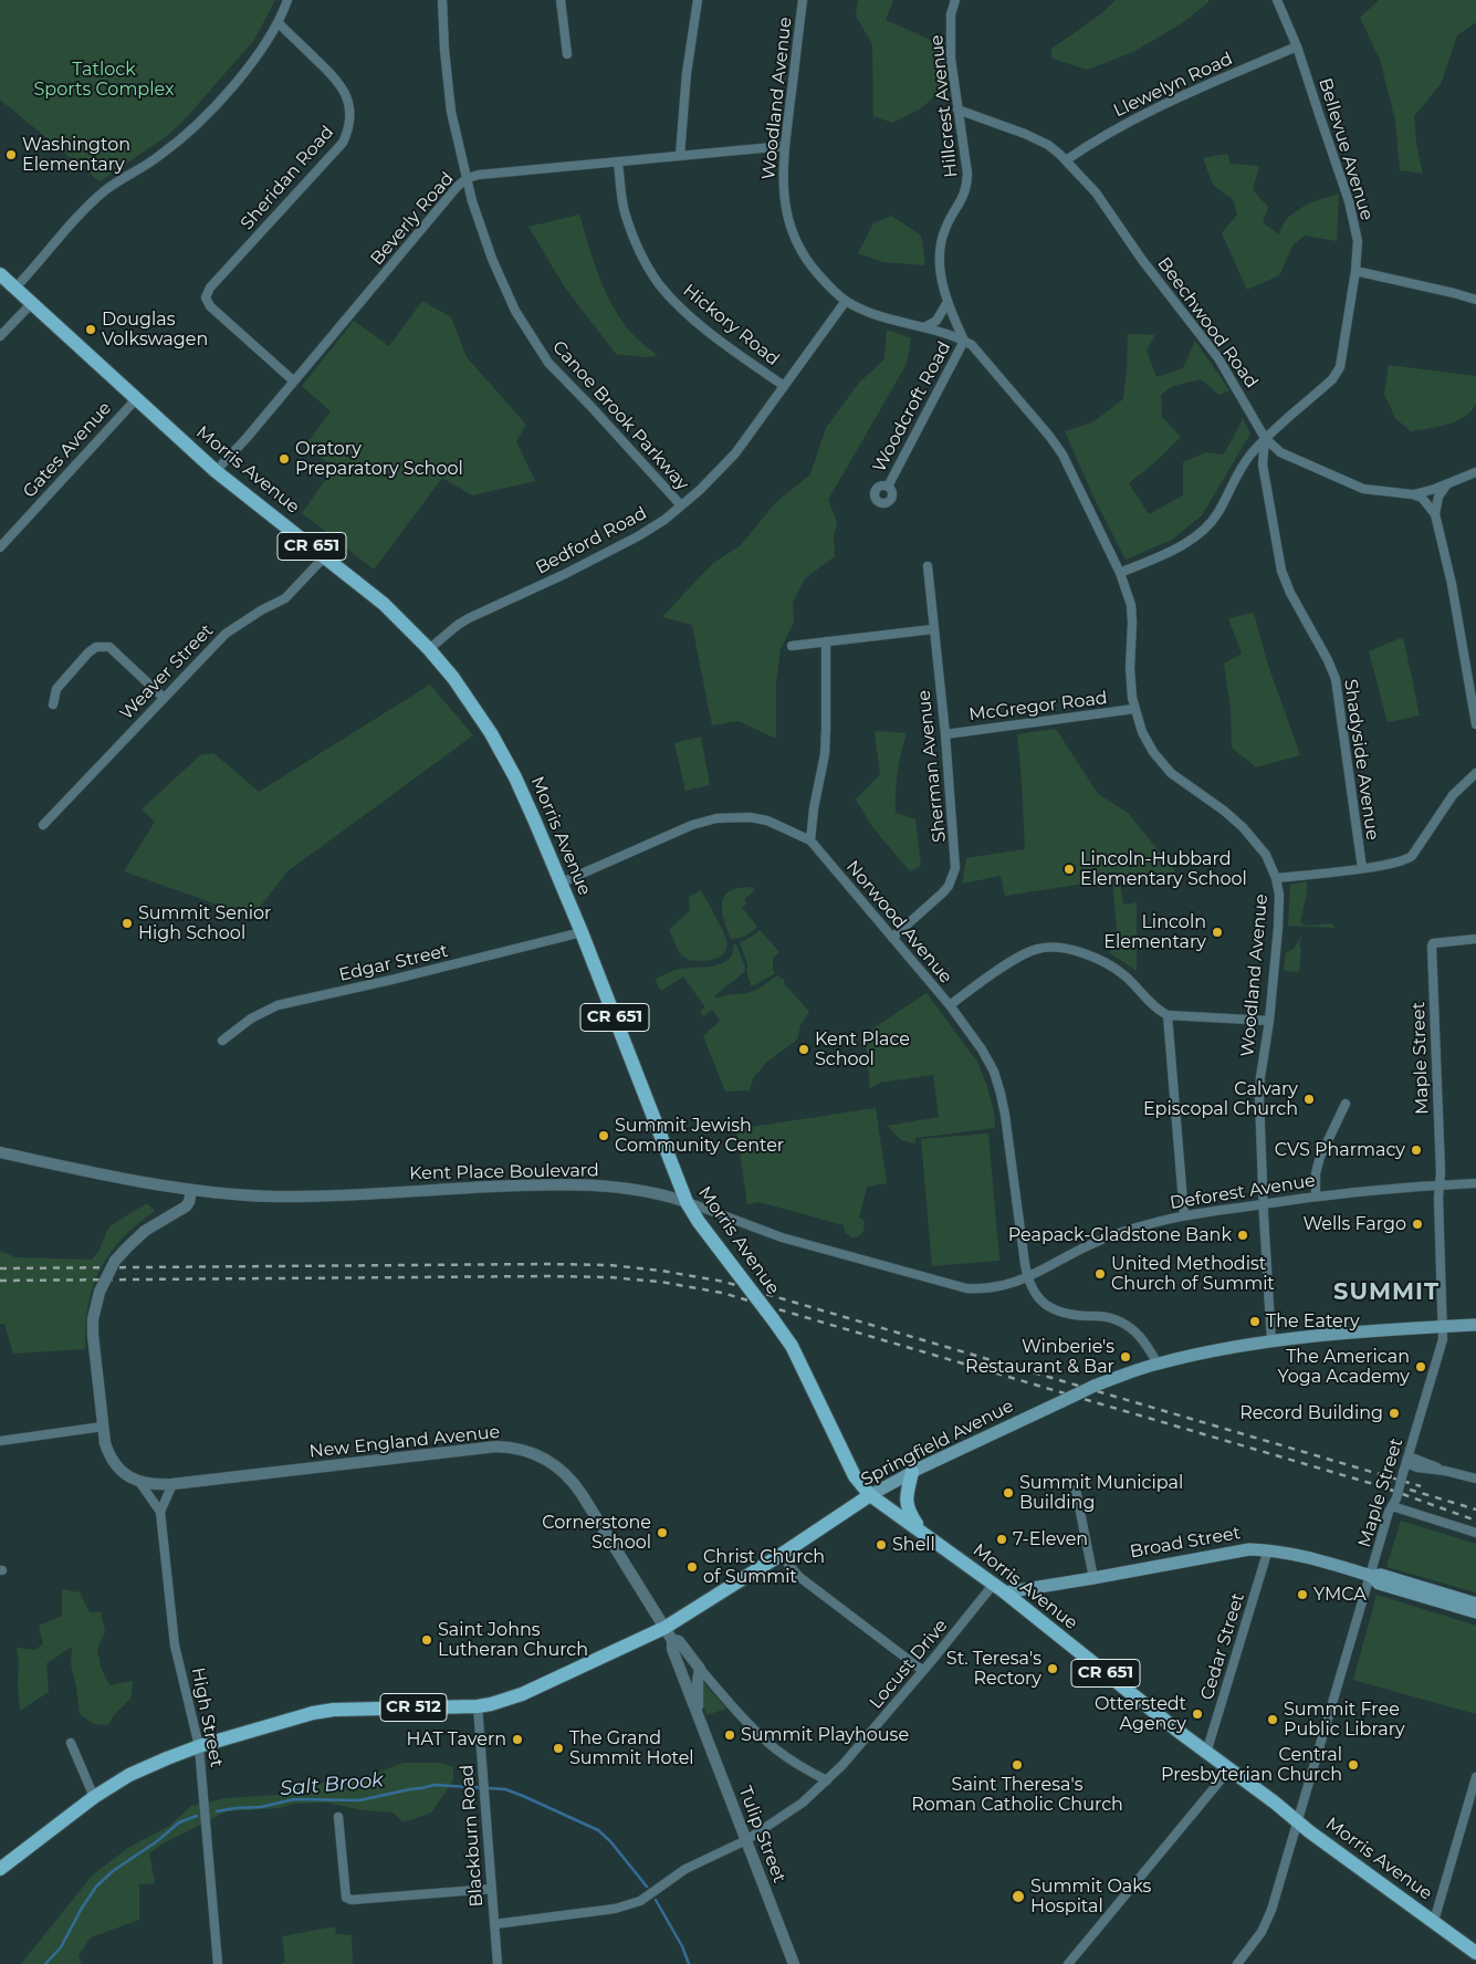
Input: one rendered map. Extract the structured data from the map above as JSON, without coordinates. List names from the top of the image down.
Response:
{
  "streets": {
    "main road": [
      "Morris Avenue",
      "CR 651",
      "Springfield Avenue",
      "Broad Street",
      "CR 512"
    ],
    "street": [
      "Llewelyn Road",
      "Woodland Avenue",
      "Hillcrest Avenue",
      "Bellevue Avenue",
      "Sheridan Road",
      "Beverly Road",
      "Beechwood Road",
      "Hickory Road",
      "Woodcroft Road",
      "Canoe Brook Parkway",
      "Gates Avenue",
      "Bedford Road",
      "Weaver Street",
      "McGregor Road",
      "Shadyside Avenue",
      "Sherman Avenue",
      "Norwood Avenue",
      "Edgar Street",
      "Maple Street",
      "Kent Place Boulevard",
      "Deforest Avenue",
      "New England Avenue",
      "Cedar Street",
      "Locust Drive",
      "High Street",
      "Tulip Street",
      "Blackburn Road"
    ]
  },
  "crossings": [
    ["Llewelyn Road", "Bellevue Avenue"],
    ["Llewelyn Road", "Beechwood Road"],
    ["Woodland Avenue", "Hillcrest Avenue"],
    ["Woodland Avenue", "Bellevue Avenue"],
    ["Woodland Avenue", "Beverly Road"],
    ["Woodland Avenue", "Woodcroft Road"],
    ["Woodland Avenue", "Bedford Road"],
    ["Woodland Avenue", "McGregor Road"],
    ["Woodland Avenue", "Deforest Avenue"],
    ["Woodland Avenue", "Springfield Avenue"],
    ["Hillcrest Avenue", "Beechwood Road"],
    ["Hillcrest Avenue", "Woodcroft Road"],
    ["Bellevue Avenue", "Beechwood Road"],
    ["Bellevue Avenue", "Shadyside Avenue"],
    ["Sheridan Road", "Beverly Road"],
    ["Beverly Road", "Hickory Road"],
    ["Beverly Road", "Canoe Brook Parkway"],
    ["Beverly Road", "Morris Avenue"],
    ["Beechwood Road", "Shadyside Avenue"],
    ["Hickory Road", "Bedford Road"],
    ["Canoe Brook Parkway", "Bedford Road"],
    ["Gates Avenue", "Morris Avenue"],
    ["Morris Avenue", "Bedford Road"],
    ["Morris Avenue", "Weaver Street"],
    ["Morris Avenue", "Norwood Avenue"],
    ["Morris Avenue", "Edgar Street"],
    ["Morris Avenue", "Maple Street"],
    ["Morris Avenue", "Kent Place Boulevard"],
    ["Morris Avenue", "Springfield Avenue"],
    ["Morris Avenue", "Broad Street"],
    ["Morris Avenue", "Cedar Street"],
    ["Morris Avenue", "Locust Drive"],
    ["McGregor Road", "Sherman Avenue"],
    ["Sherman Avenue", "Norwood Avenue"],
    ["Norwood Avenue", "Kent Place Boulevard"],
    ["Norwood Avenue", "Deforest Avenue"],
    ["Maple Street", "Deforest Avenue"],
    ["Maple Street", "Springfield Avenue"],
    ["Maple Street", "Broad Street"],
    ["Kent Place Boulevard", "Deforest Avenue"],
    ["Kent Place Boulevard", "High Street"],
    ["New England Avenue", "Springfield Avenue"],
    ["New England Avenue", "High Street"],
    ["New England Avenue", "Tulip Street"],
    ["Springfield Avenue", "High Street"],
    ["Springfield Avenue", "Tulip Street"],
    ["Springfield Avenue", "Blackburn Road"],
    ["Broad Street", "Cedar Street"],
    ["Broad Street", "Locust Drive"],
    ["Locust Drive", "Tulip Street"],
    ["Locust Drive", "Blackburn Road"]
  ],
  "districts": ["SUMMIT"],
  "water": ["Salt Brook"],
  "parks": ["Tatlock Sports Complex"],
  "places": [
    "Washington Elementary",
    "Douglas Volkswagen",
    "Oratory Preparatory School",
    "Lincoln-Hubbard Elementary School",
    "Summit Senior High School",
    "Lincoln Elementary",
    "Kent Place School",
    "Calvary Episcopal Church",
    "Summit Jewish Community Center",
    "CVS Pharmacy",
    "Wells Fargo",
    "Peapack-Gladstone Bank",
    "United Methodist Church of Summit",
    "The Eatery",
    "Winberie's Restaurant & Bar",
    "The American Yoga Academy",
    "Record Building",
    "Summit Municipal Building",
    "Cornerstone School",
    "7-Eleven",
    "Shell",
    "Christ Church of Summit",
    "YMCA",
    "Saint Johns Lutheran Church",
    "St. Teresa's Rectory",
    "Otterstedt Agency",
    "Summit Free Public Library",
    "Summit Playhouse",
    "HAT Tavern",
    "The Grand Summit Hotel",
    "Saint Theresa's Roman Catholic Church",
    "Central Presbyterian Church",
    "Summit Oaks Hospital"
  ]
}
